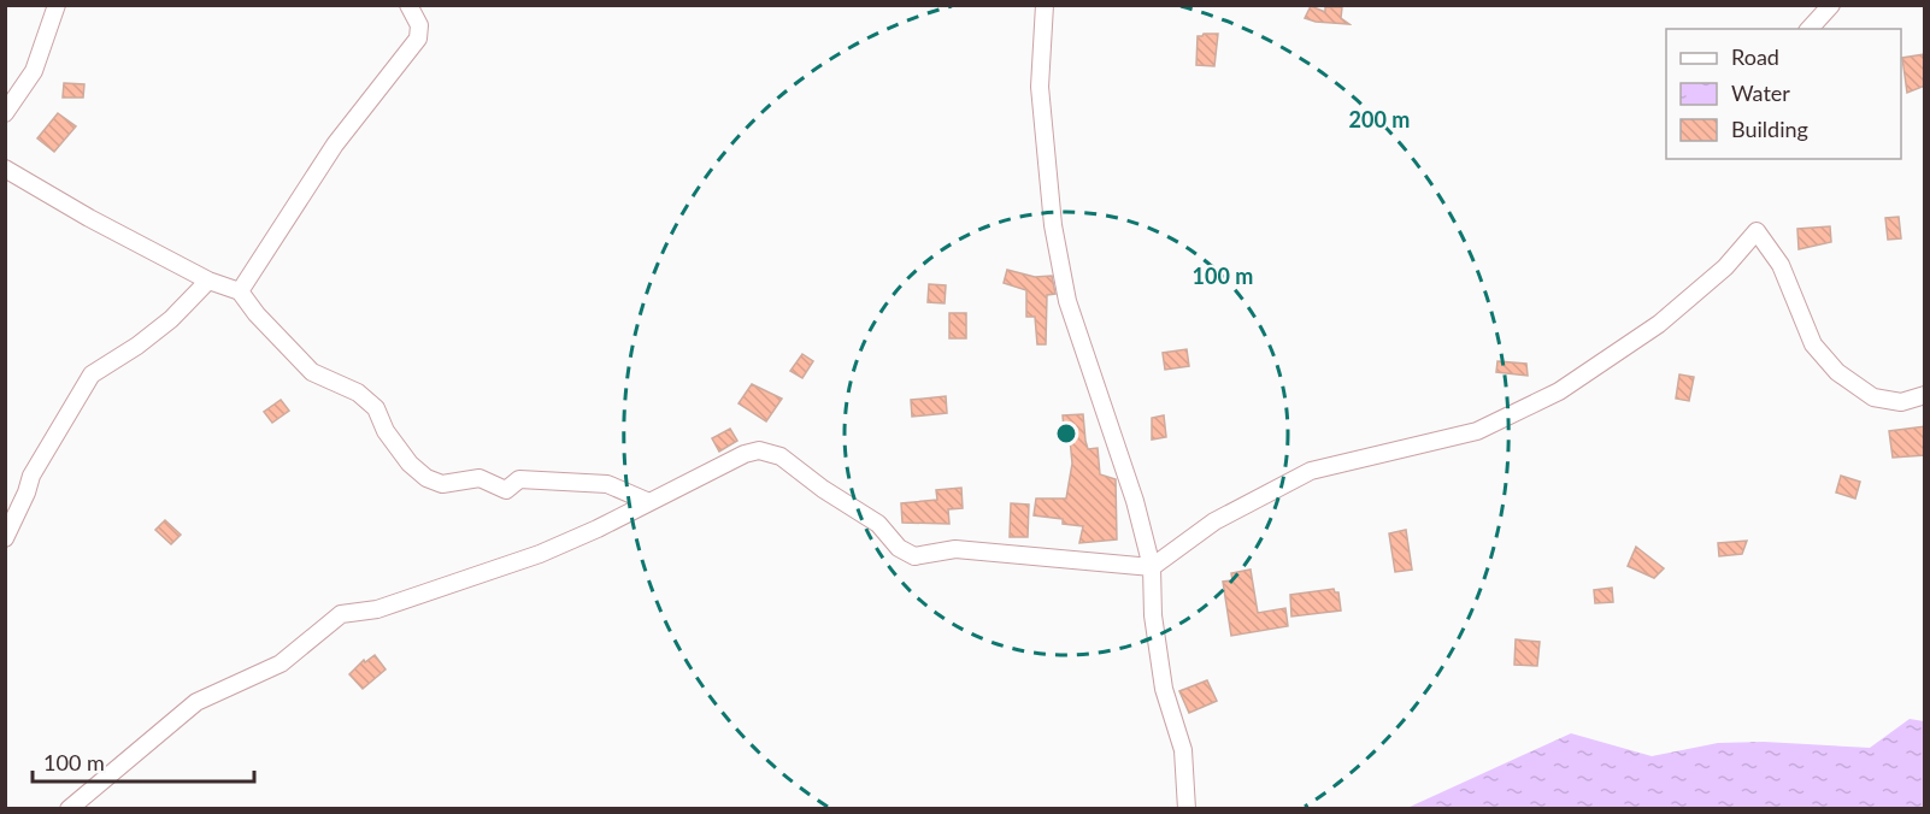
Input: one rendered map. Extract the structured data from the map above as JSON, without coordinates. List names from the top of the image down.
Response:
{
  "legend": ["Road", "Water", "Building"],
  "scale_bar": "100 m",
  "rings": ["200 m", "100 m"]
}
